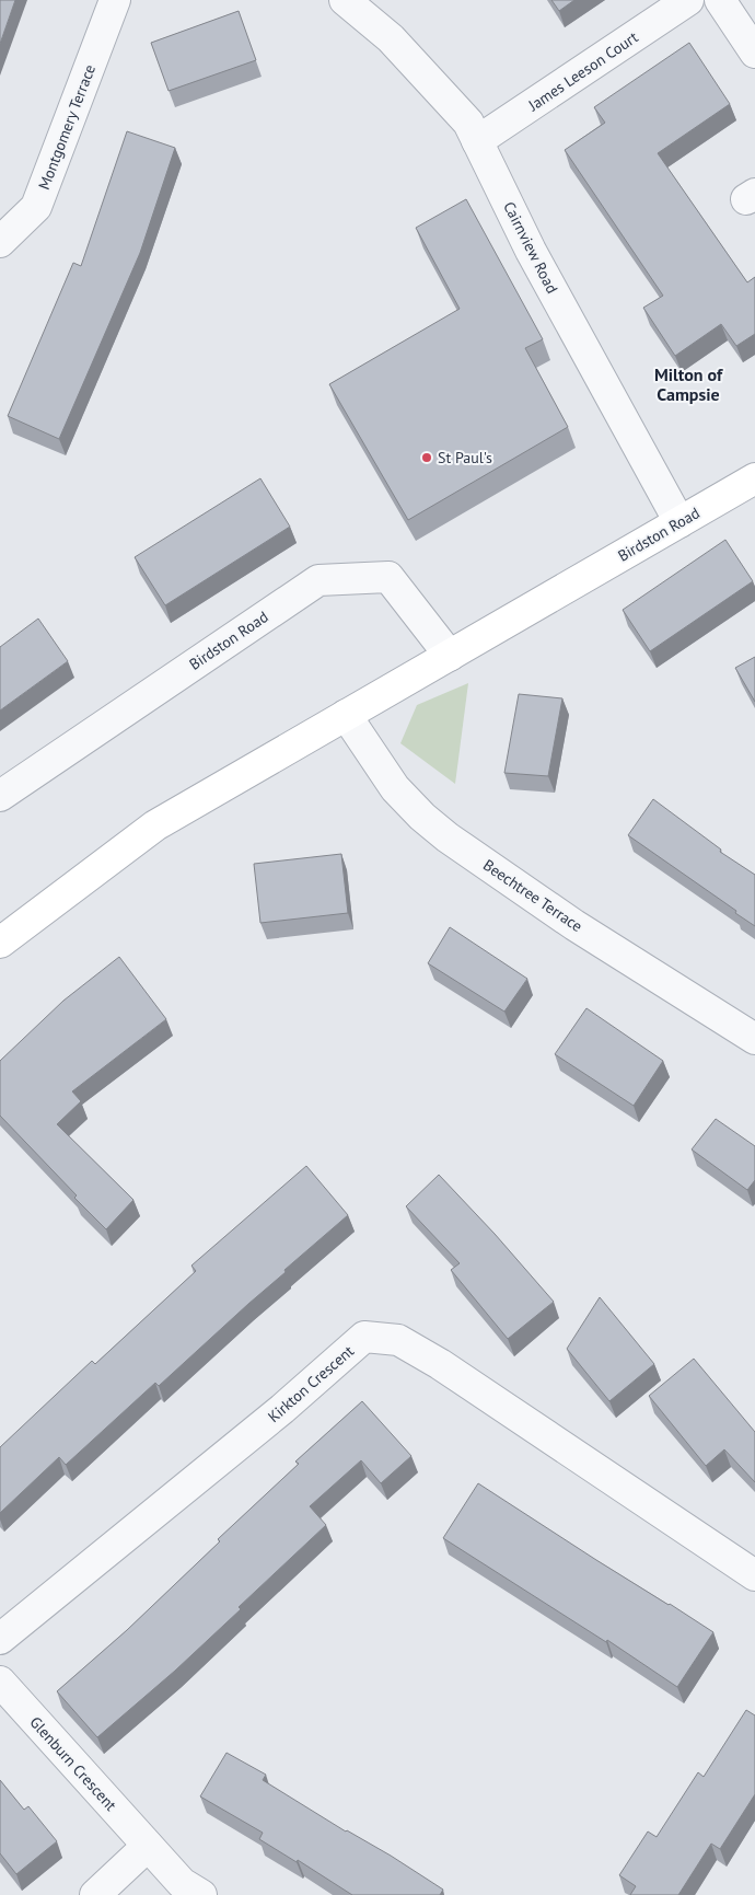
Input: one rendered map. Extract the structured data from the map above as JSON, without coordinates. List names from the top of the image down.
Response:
{
  "streets": {
    "main road": ["Birdston Road"],
    "street": [
      "James Leeson Court",
      "Montgomery Terrace",
      "Cairnview Road",
      "Beechtree Terrace",
      "Kirkton Crescent",
      "Glenburn Crescent"
    ]
  },
  "crossings": [
    ["James Leeson Court", "Cairnview Road"],
    ["Cairnview Road", "Birdston Road"],
    ["Birdston Road", "Beechtree Terrace"]
  ],
  "districts": ["Milton of Campsie"],
  "places": ["St Paul's"]
}
